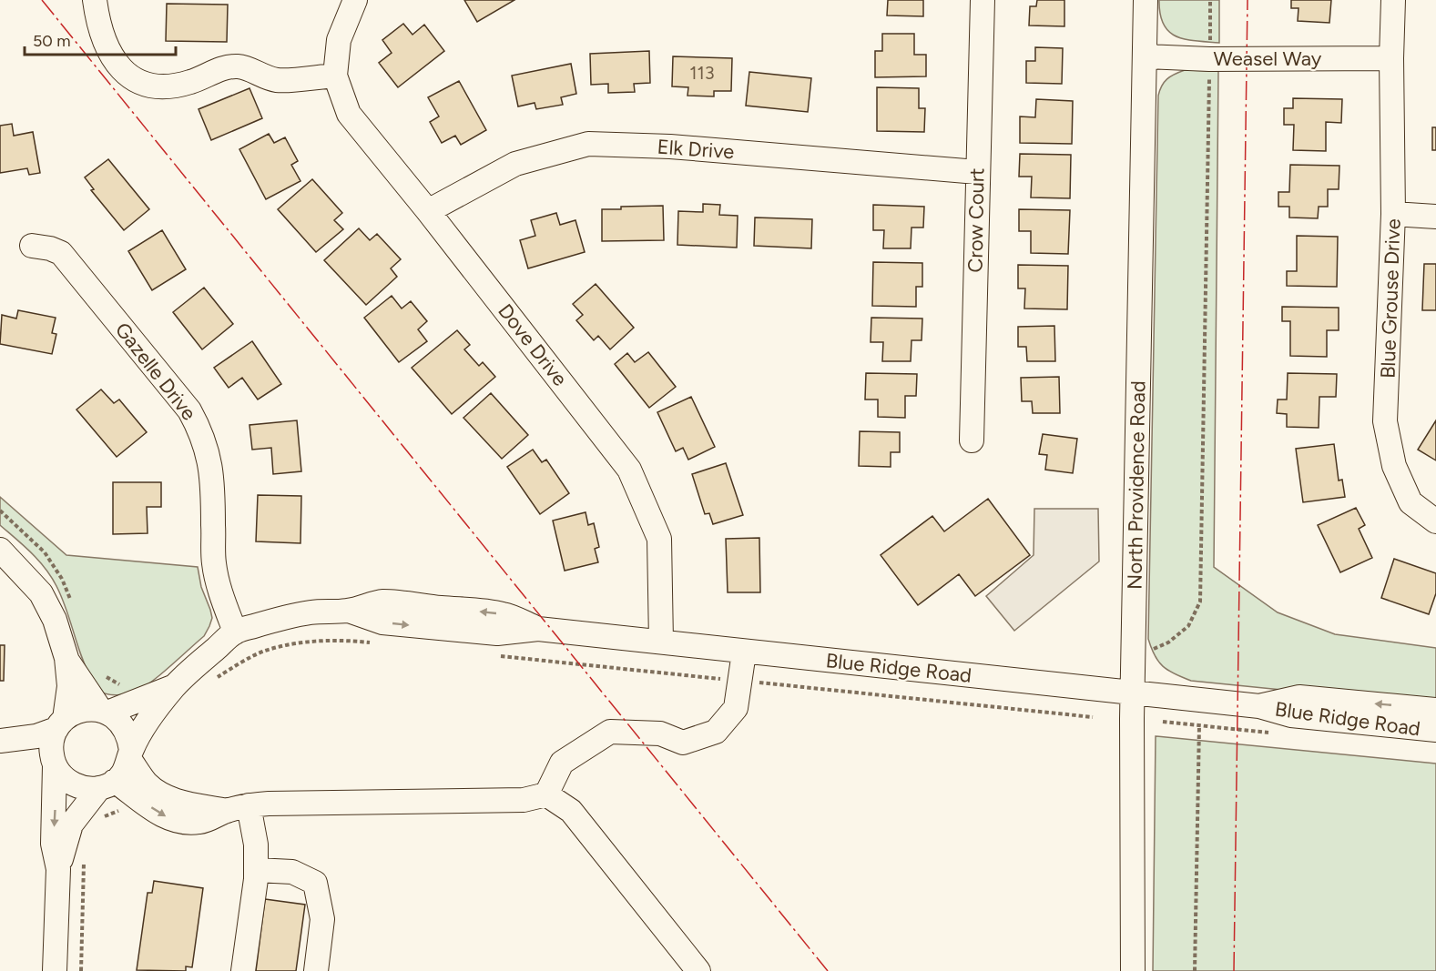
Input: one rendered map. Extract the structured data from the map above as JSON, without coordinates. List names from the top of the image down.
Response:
{
  "streets": {
    "street": [
      "Weasel Way",
      "Elk Drive",
      "Crow Court",
      "Blue Grouse Drive",
      "Dove Drive",
      "Gazelle Drive",
      "North Providence Road",
      "Blue Ridge Road"
    ]
  },
  "crossings": [
    ["Weasel Way", "Blue Grouse Drive"],
    ["Weasel Way", "North Providence Road"],
    ["Elk Drive", "Crow Court"],
    ["Elk Drive", "Dove Drive"],
    ["Dove Drive", "Blue Ridge Road"],
    ["Gazelle Drive", "Blue Ridge Road"],
    ["North Providence Road", "Blue Ridge Road"]
  ],
  "house_numbers": ["113"],
  "scale_bar": "50 m"
}
